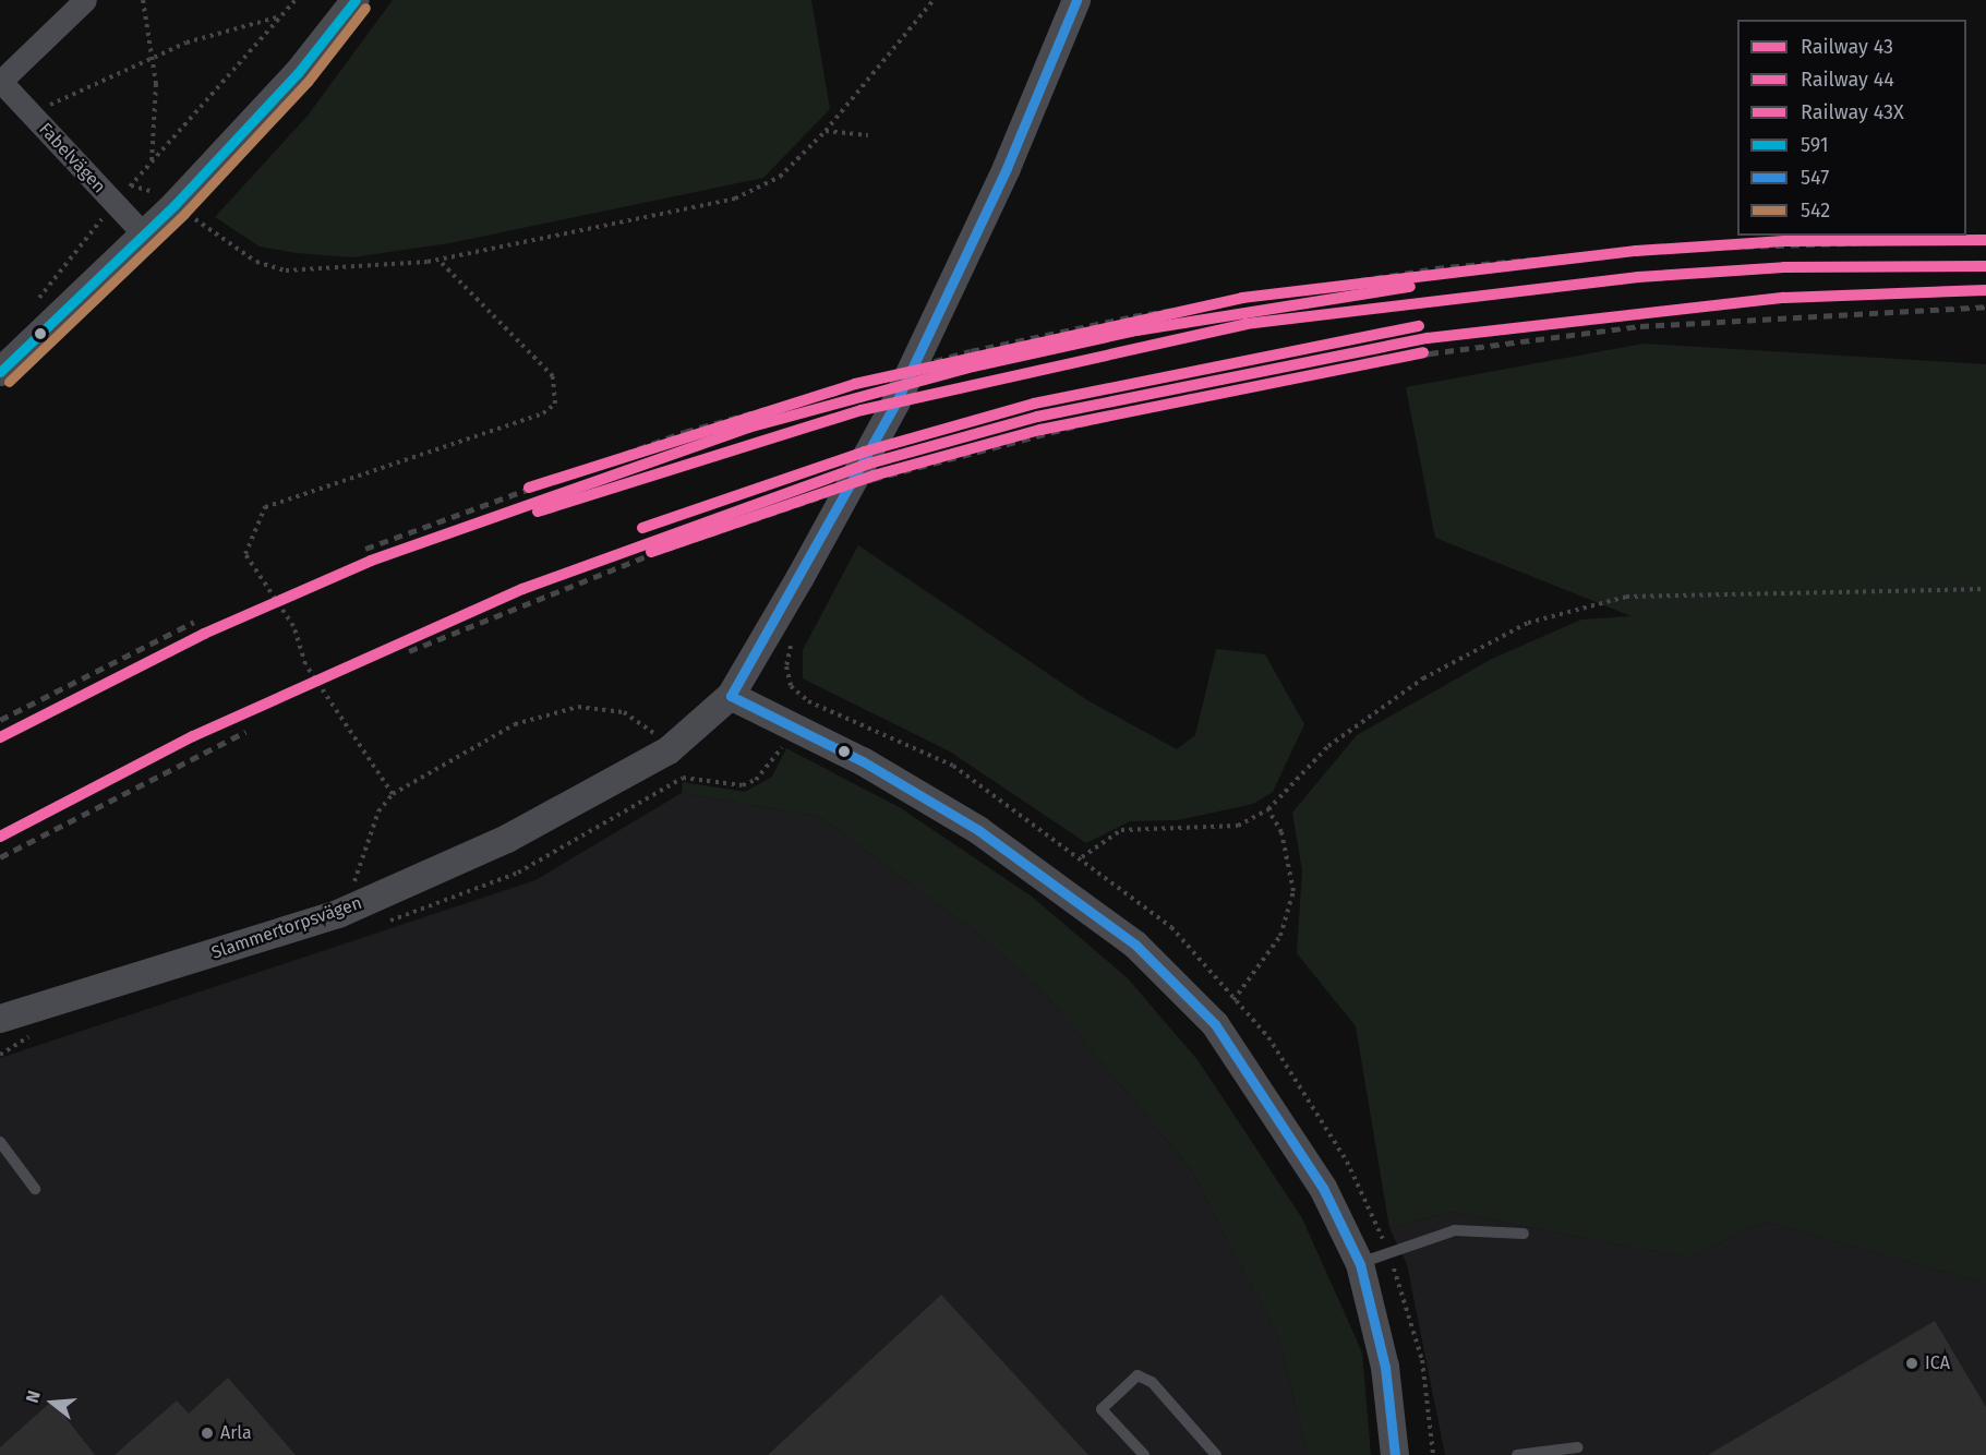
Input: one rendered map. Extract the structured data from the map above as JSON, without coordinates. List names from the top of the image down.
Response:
{
  "streets": {
    "street": ["Fabelvägen", "Slammertorpsvägen"]
  },
  "places": ["ICA", "Arla"],
  "lines": [
    "transit line 591",
    "transit line 547",
    "transit line 542",
    "rail line 43X",
    "rail line 44",
    "rail line 43"
  ],
  "legend": [
    "Railway 43",
    "Railway 44",
    "Railway 43X",
    "591",
    "547",
    "542"
  ],
  "north": "left"
}
